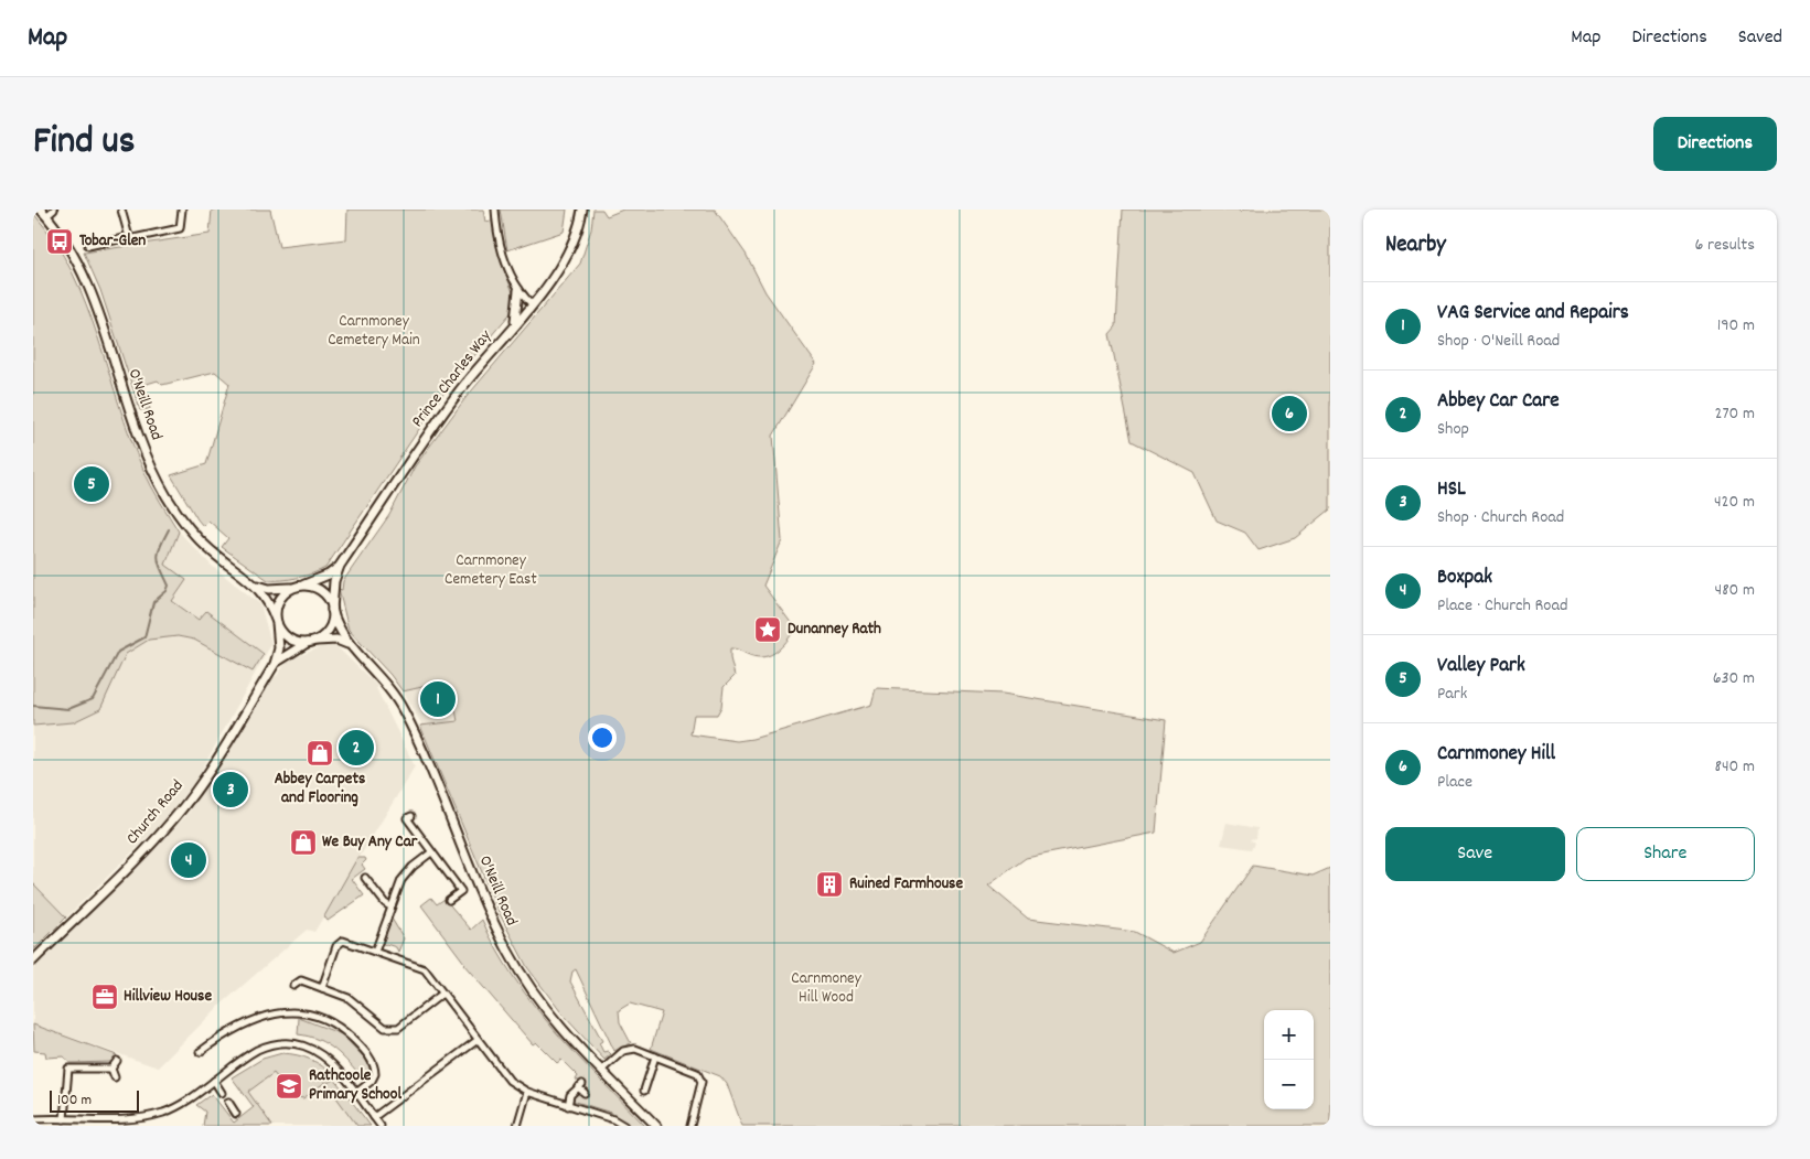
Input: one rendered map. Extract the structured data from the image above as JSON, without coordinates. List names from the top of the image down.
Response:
{
  "streets": {
    "main road": ["Prince Charles Way", "O'Neill Road", "Church Road"]
  },
  "crossings": [
    ["Prince Charles Way", "O'Neill Road"],
    ["Prince Charles Way", "Church Road"],
    ["O'Neill Road", "Church Road"]
  ],
  "parks": ["Carnmoney Cemetery Main", "Carnmoney Cemetery East", "Carnmoney Hill Wood"],
  "places": {
    "bus stop": ["Tobar-Glen"],
    "place": ["Dunanney Rath"],
    "shop": ["Abbey Carpets and Flooring", "We Buy Any Car"],
    "building": ["Ruined Farmhouse"],
    "office": ["Hillview House"],
    "school or university": ["Rathcoole Primary School"]
  },
  "scale_bar": "100 m",
  "page": {
    "header": "Map",
    "nav": ["Map", "Directions", "Saved"],
    "title": "Find us",
    "buttons": [
      "Directions",
      ["Save", "Share"]
    ],
    "heading": ["Nearby", "6 results"],
    "list": [
      {
        "mark": "1",
        "name": "VAG Service and Repairs",
        "note": "Shop · O'Neill Road",
        "value": "190 m"
      },
      {
        "mark": "2",
        "name": "Abbey Car Care",
        "note": "Shop",
        "value": "270 m"
      },
      {
        "mark": "3",
        "name": "HSL",
        "note": "Shop · Church Road",
        "value": "420 m"
      },
      {
        "mark": "4",
        "name": "Boxpak",
        "note": "Place · Church Road",
        "value": "480 m"
      },
      {
        "mark": "5",
        "name": "Valley Park",
        "note": "Park",
        "value": "630 m"
      },
      {
        "mark": "6",
        "name": "Carnmoney Hill",
        "note": "Place",
        "value": "840 m"
      }
    ],
    "pins": [
      "6",
      "5",
      "1",
      "2",
      "3",
      "4"
    ],
    "map_buttons": ["+", "−"],
    "scale": "100 m"
  }
}
